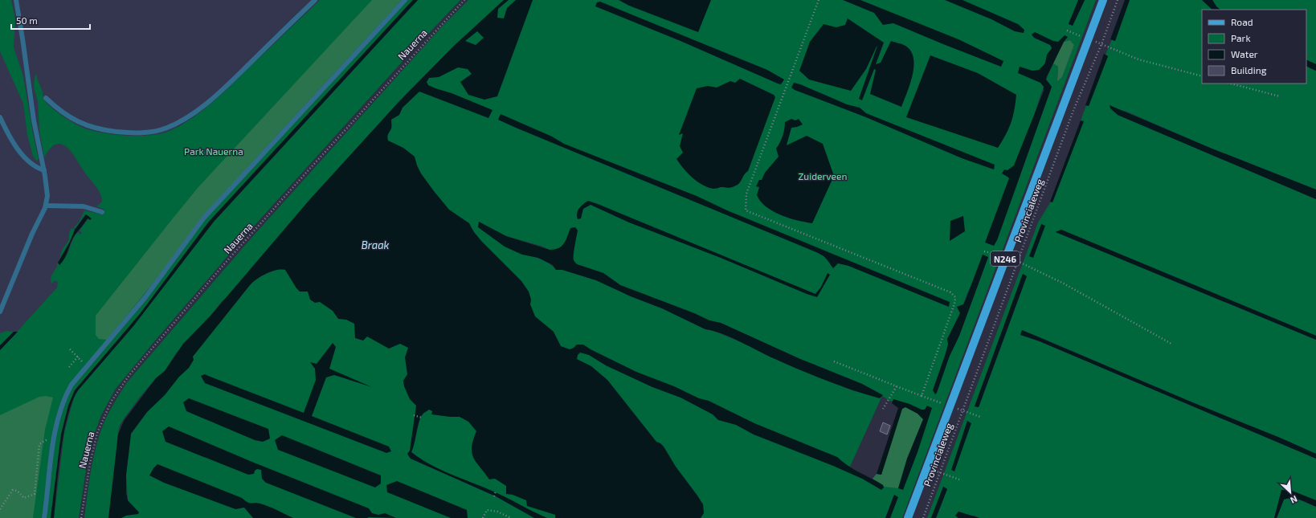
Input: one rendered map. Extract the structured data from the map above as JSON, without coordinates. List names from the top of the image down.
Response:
{
  "streets": {
    "main road": ["N246"],
    "path": ["Nauerna", "Provincialeweg"]
  },
  "water": ["Braak"],
  "parks": ["Park Nauerna", "Zuiderveen"],
  "legend": [
    "Road",
    "Park",
    "Water",
    "Building"
  ],
  "scale_bar": "50 m",
  "north": "bottom right"
}
